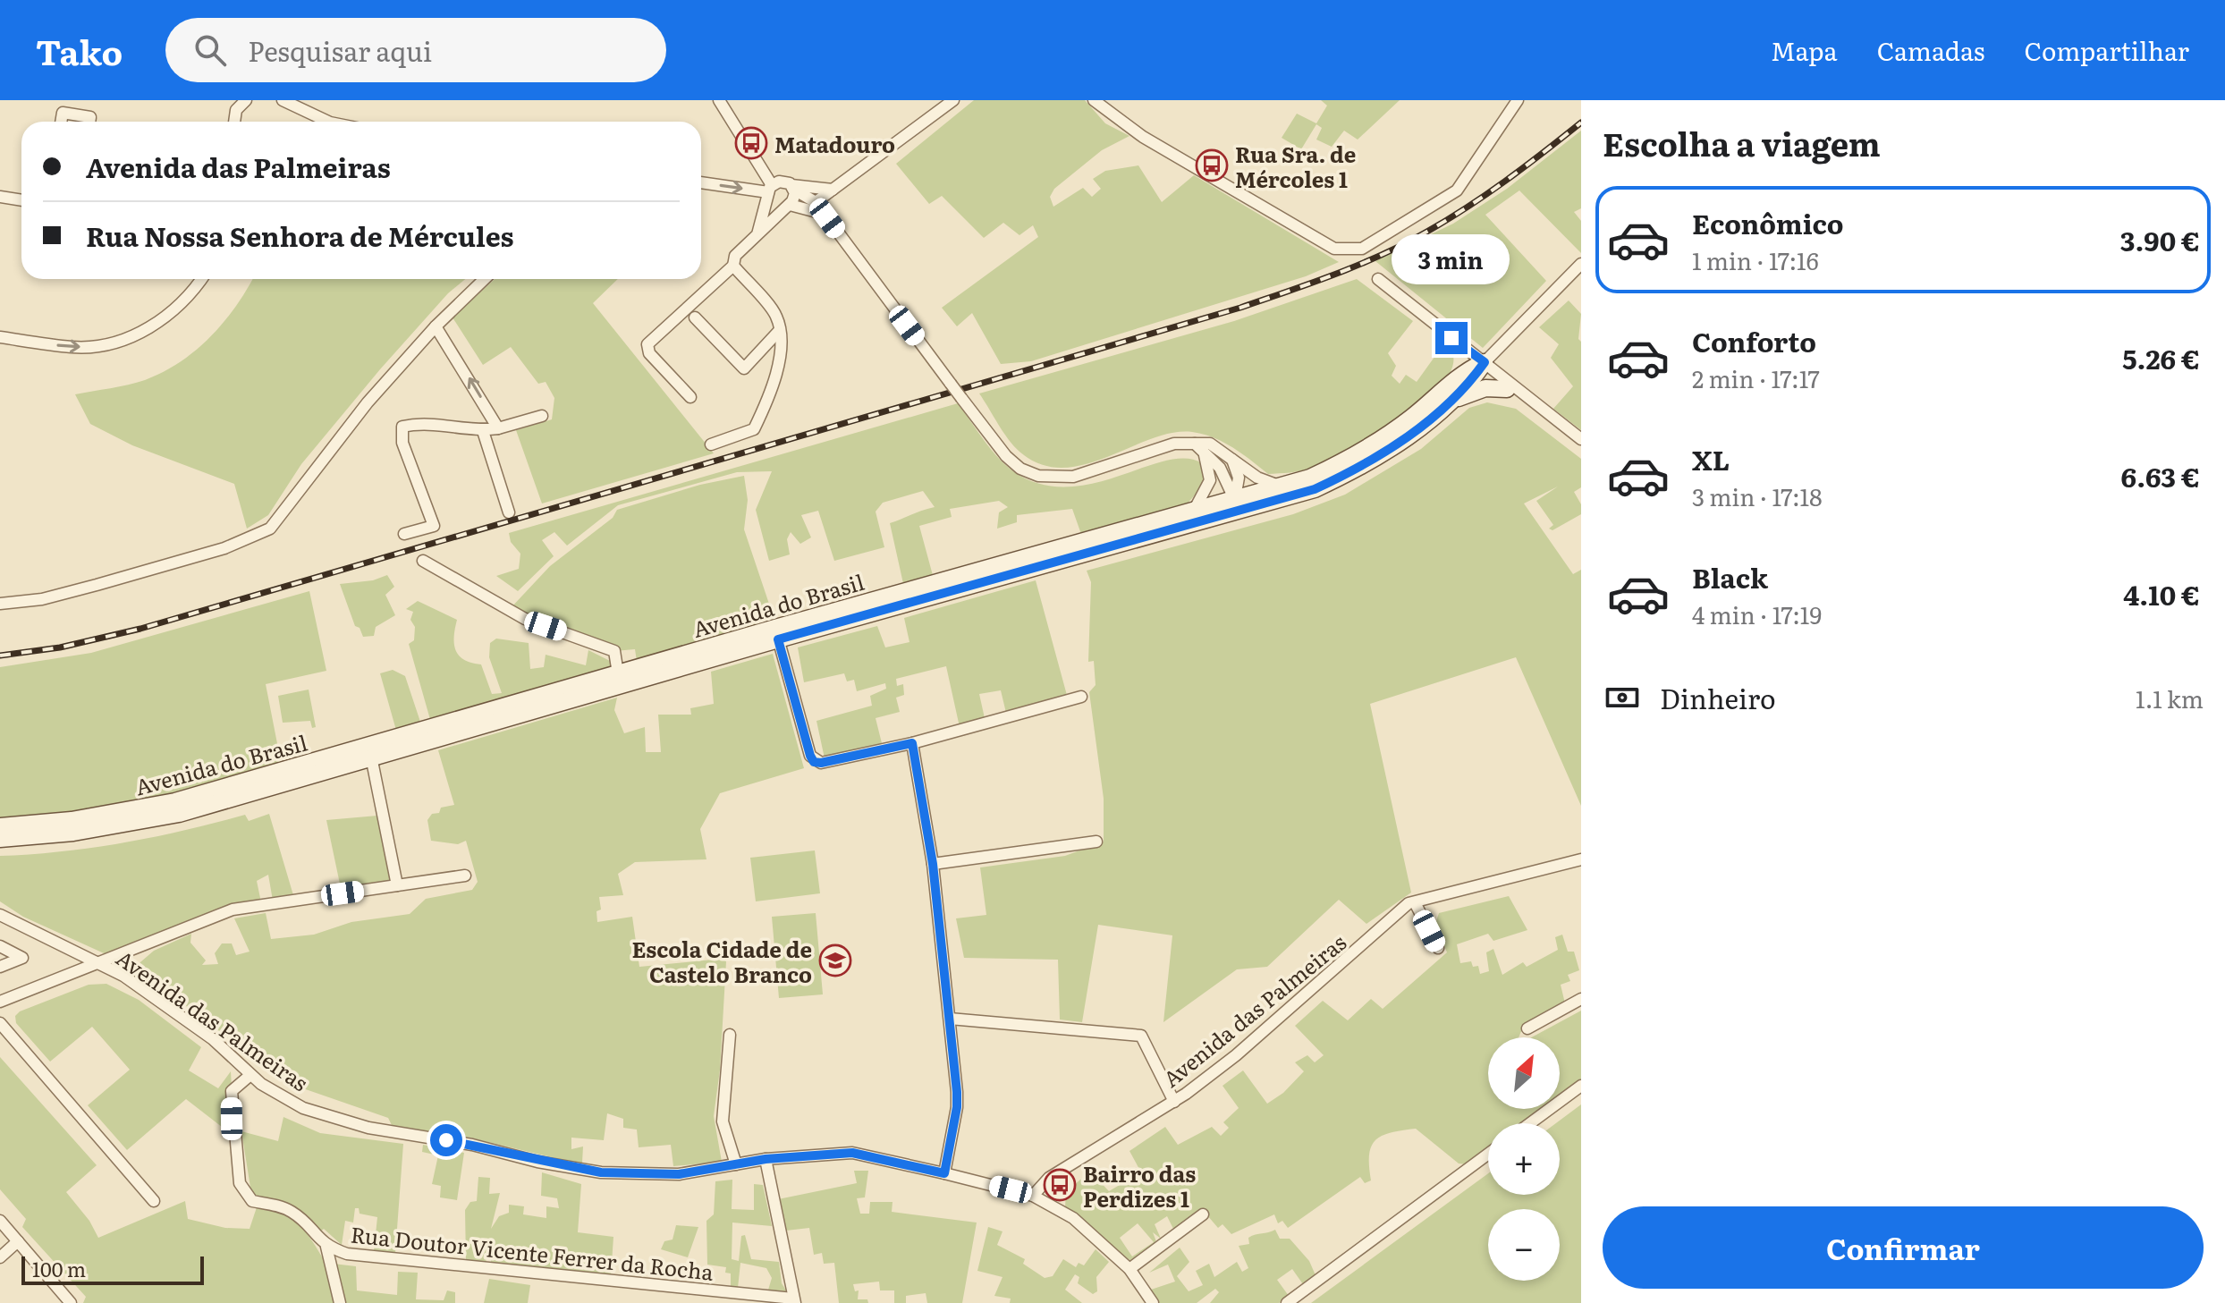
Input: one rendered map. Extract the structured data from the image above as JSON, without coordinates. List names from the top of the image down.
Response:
{
  "streets": {
    "main road": ["Avenida do Brasil"],
    "street": ["Avenida das Palmeiras", "Rua Doutor Vicente Ferrer da Rocha"]
  },
  "crossings": [
    ["Avenida das Palmeiras", "Rua Doutor Vicente Ferrer da Rocha"]
  ],
  "places": {
    "bus stop": ["Matadouro", "Rua Sra. de Mércoles 1", "Bairro das Perdizes 1"],
    "school or university": ["Escola Cidade de Castelo Branco"]
  },
  "scale_bar": "100 m",
  "north": "top right",
  "page": {
    "header": "Tako",
    "search": "Pesquisar aqui",
    "nav": ["Mapa", "Camadas", "Compartilhar"],
    "heading": "Escolha a viagem",
    "banner": ["Avenida das Palmeiras", "Rua Nossa Senhora de Mércules"],
    "list": [
      {
        "name": "Econômico",
        "note": "1 min · 17:16",
        "value": "3.90 €"
      },
      {
        "name": "Conforto",
        "note": "2 min · 17:17",
        "value": "5.26 €"
      },
      {
        "name": "XL",
        "note": "3 min · 17:18",
        "value": "6.63 €"
      },
      {
        "name": "Black",
        "note": "4 min · 17:19",
        "value": "4.10 €"
      }
    ],
    "bubble": "3 min",
    "pay": ["Dinheiro", "1.1 km"],
    "map_buttons": ["+", "−"],
    "buttons": "Confirmar",
    "scale": "100 m"
  }
}
